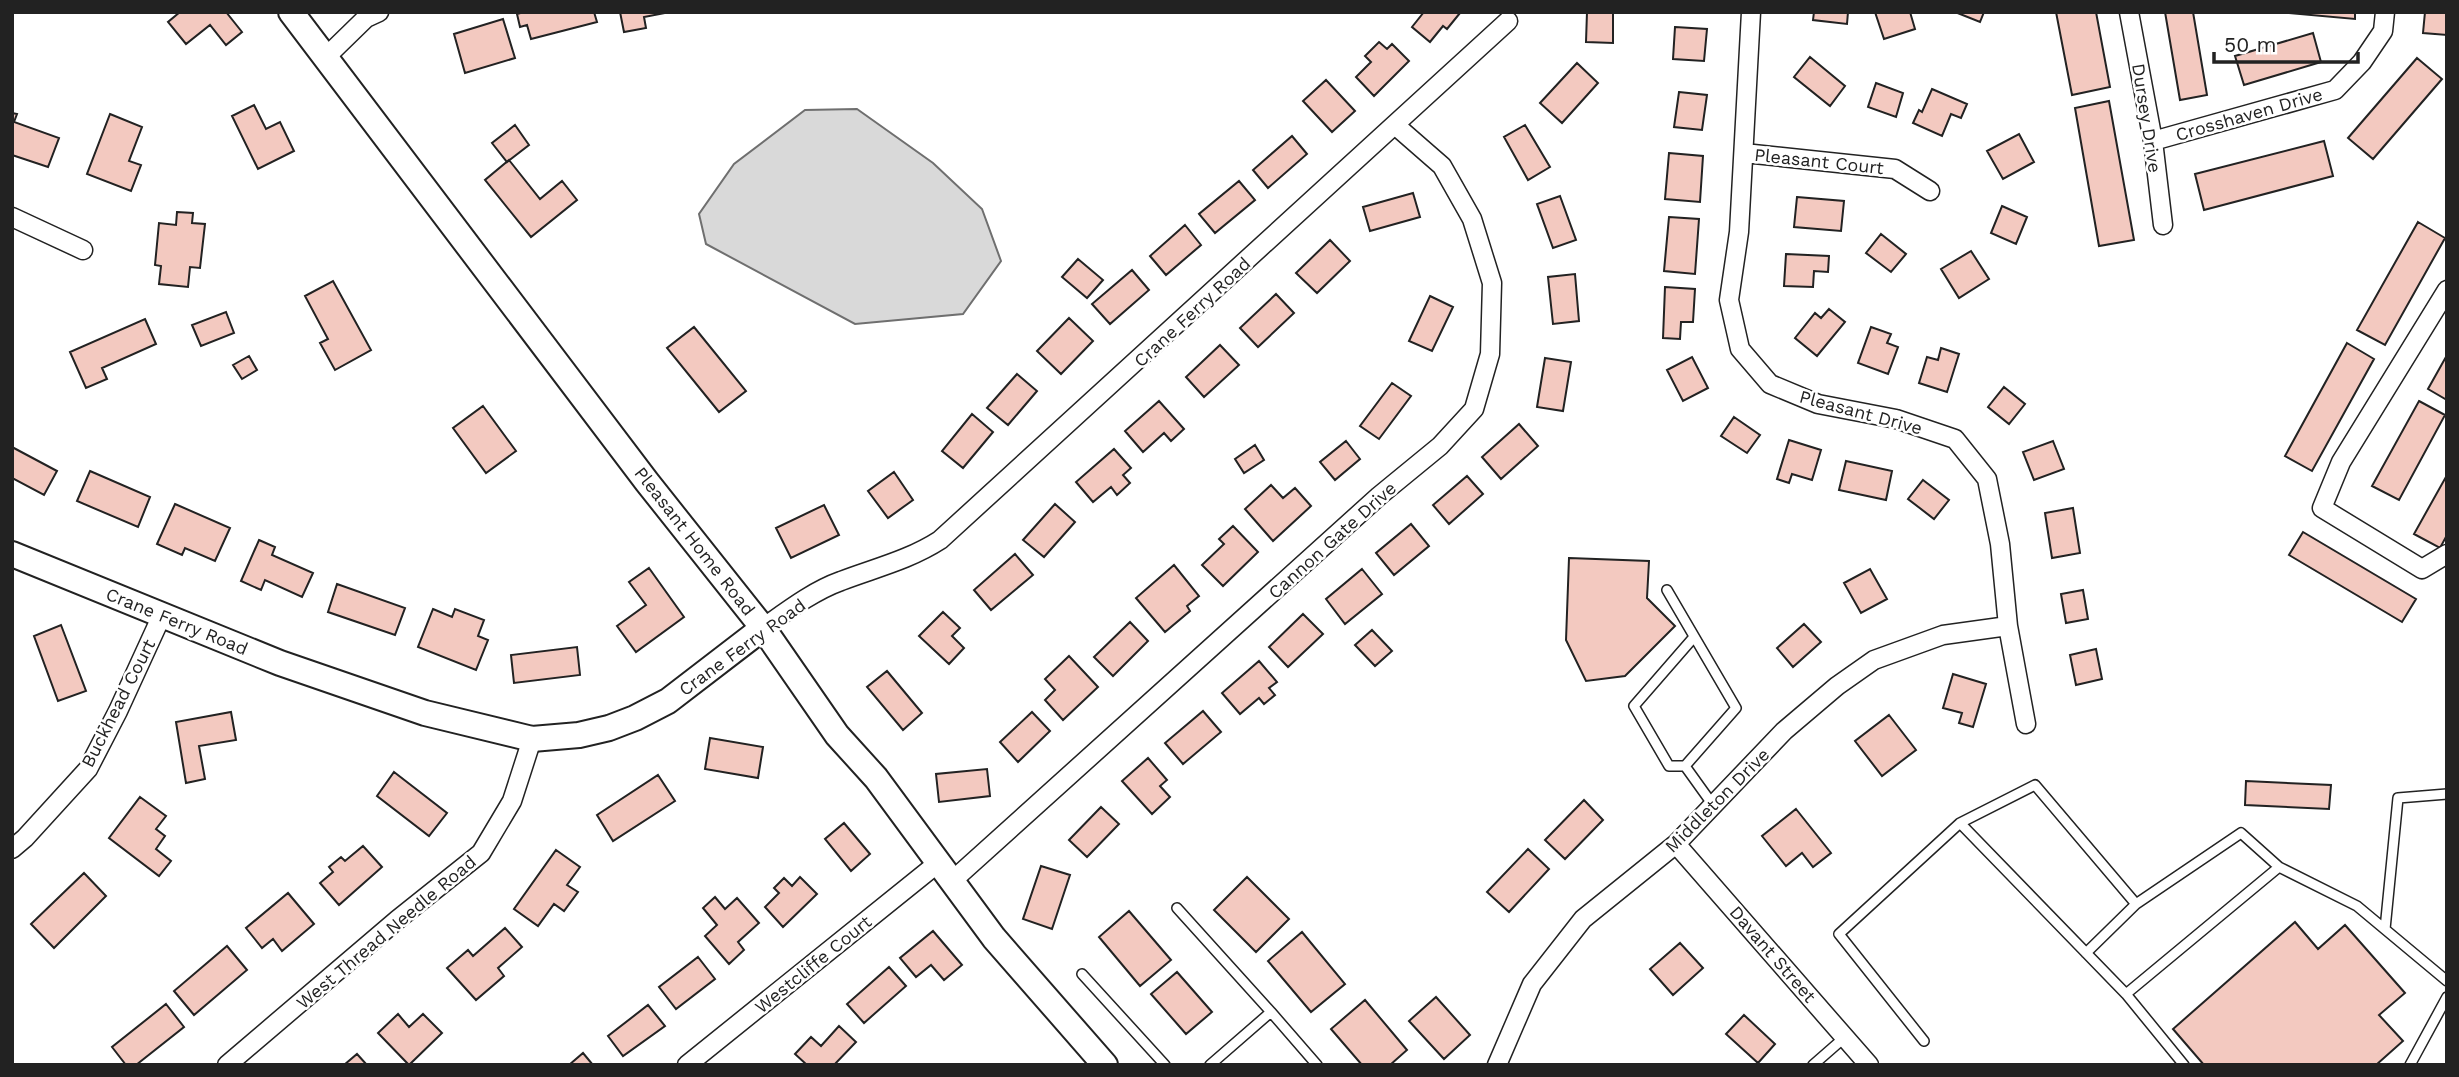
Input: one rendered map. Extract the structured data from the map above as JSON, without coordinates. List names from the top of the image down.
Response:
{
  "streets": {
    "main road": ["Crane Ferry Road", "Pleasant Home Road"],
    "street": [
      "Crosshaven Drive",
      "Dursey Drive",
      "Pleasant Court",
      "Pleasant Drive",
      "Cannon Gate Drive",
      "Buckhead Court",
      "Middleton Drive",
      "West Thread Needle Road",
      "Davant Street",
      "Westcliffe Court"
    ]
  },
  "crossings": [
    ["Crosshaven Drive", "Dursey Drive"],
    ["Pleasant Court", "Pleasant Drive"],
    ["Crane Ferry Road", "Cannon Gate Drive"],
    ["Crane Ferry Road", "Pleasant Home Road"],
    ["Crane Ferry Road", "Buckhead Court"],
    ["Crane Ferry Road", "West Thread Needle Road"],
    ["Pleasant Drive", "Middleton Drive"],
    ["Cannon Gate Drive", "Pleasant Home Road"],
    ["Cannon Gate Drive", "Westcliffe Court"],
    ["Pleasant Home Road", "Westcliffe Court"],
    ["Middleton Drive", "Davant Street"]
  ],
  "scale_bar": "50 m"
}
